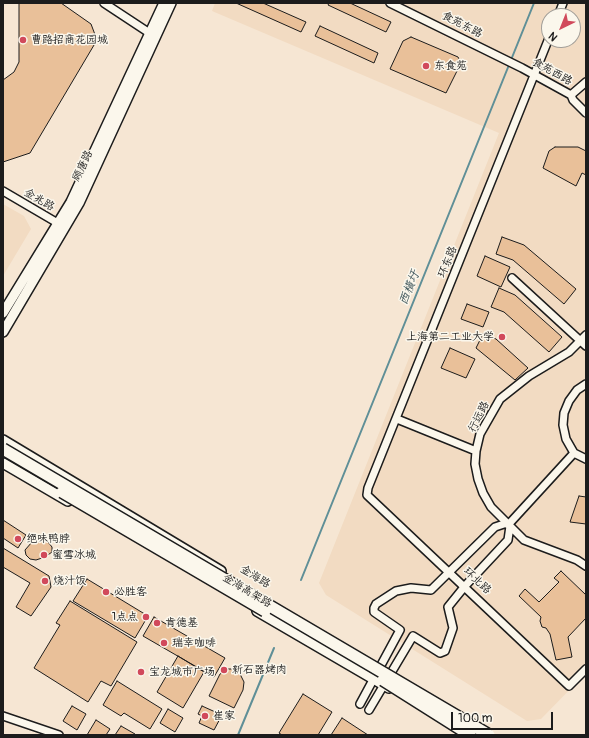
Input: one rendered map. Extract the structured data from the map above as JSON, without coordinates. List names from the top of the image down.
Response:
{
  "streets": {
    "highway": ["金海高架路"],
    "main road": ["顾唐路", "金海路"],
    "street": [
      "食苑东路",
      "食苑西路",
      "金兆路",
      "环东路",
      "行远路",
      "环北路"
    ]
  },
  "crossings": [
    ["食苑东路", "食苑西路"],
    ["食苑西路", "环东路"],
    ["顾唐路", "金兆路"],
    ["环东路", "环北路"]
  ],
  "water": ["西横圩"],
  "places": [
    "曹路招商花园城",
    "东食苑",
    "上海第二工业大学",
    "绝味鸭脖",
    "蜜雪冰城",
    "烧汁饭",
    "必胜客",
    "1点点",
    "肯德基",
    "瑞幸咖啡",
    "新石器烤肉",
    "宝龙城市广场",
    "崔家"
  ],
  "scale_bar": "100 m",
  "north": "bottom left"
}
